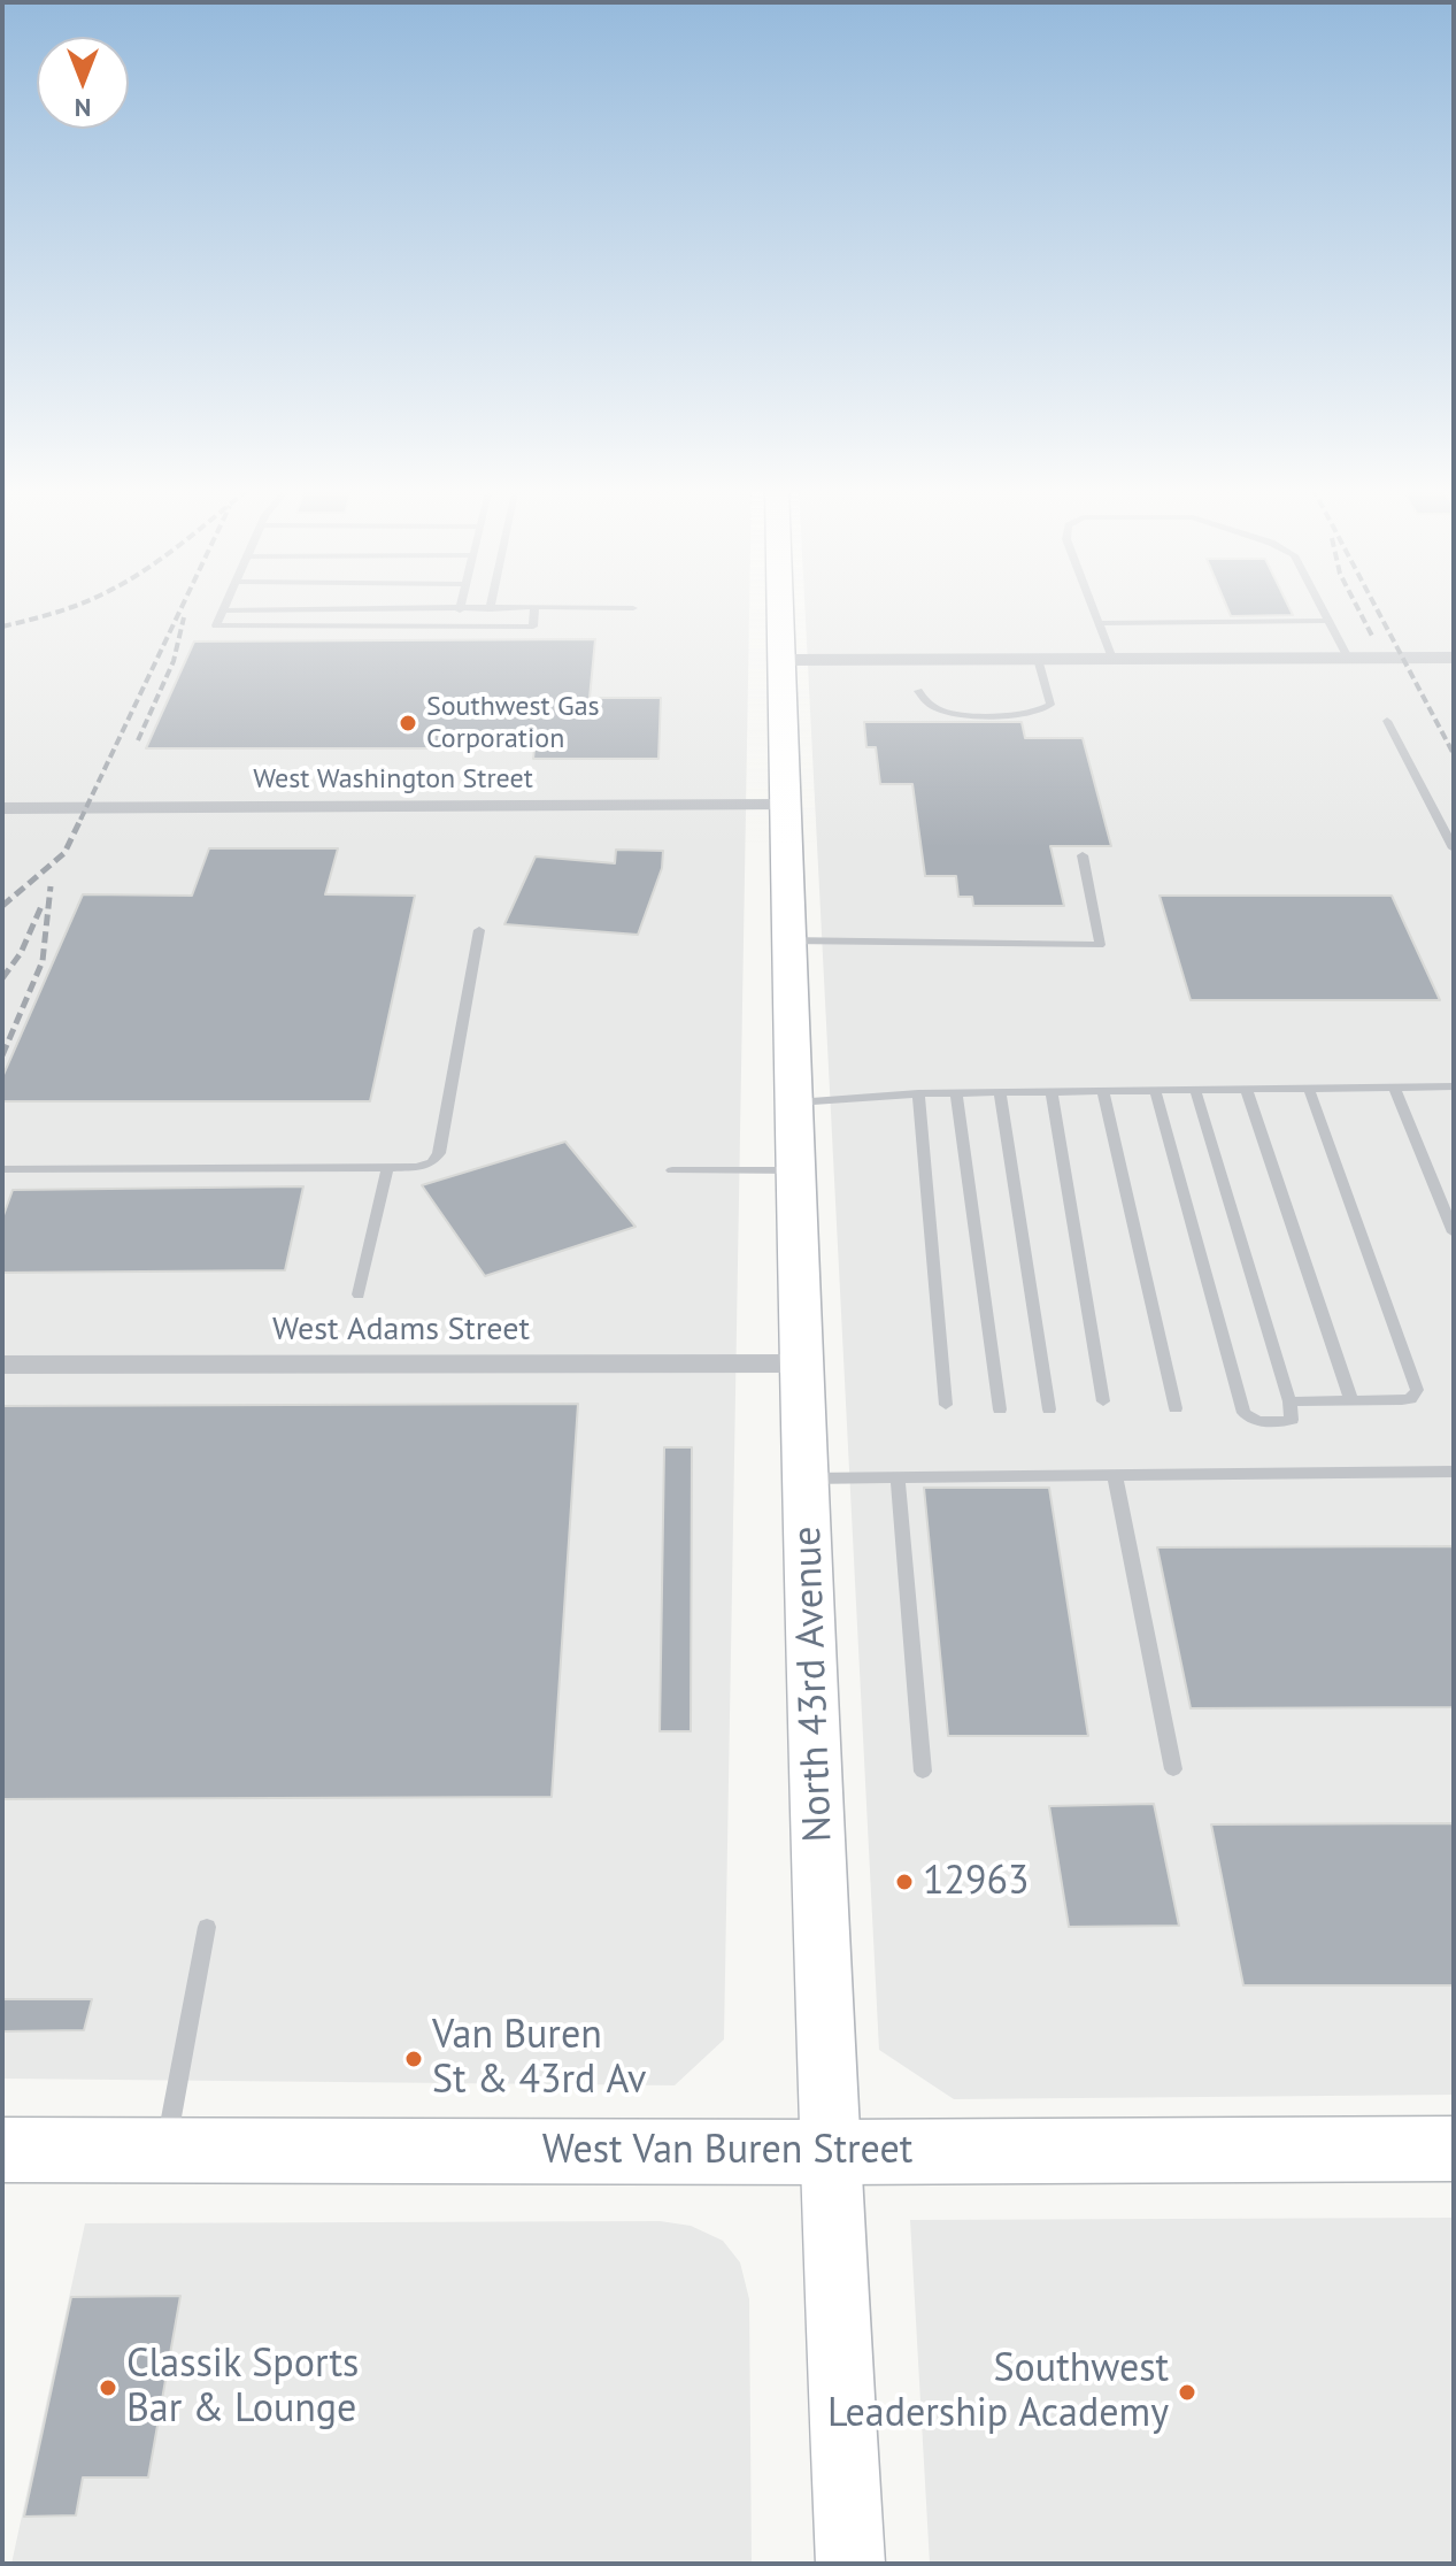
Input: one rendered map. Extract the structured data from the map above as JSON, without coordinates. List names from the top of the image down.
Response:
{
  "streets": {
    "main road": ["North 43rd Avenue", "West Van Buren Street"],
    "street": ["West Washington Street", "West Adams Street"]
  },
  "crossings": [
    ["West Washington Street", "North 43rd Avenue"],
    ["West Adams Street", "North 43rd Avenue"],
    ["North 43rd Avenue", "West Van Buren Street"]
  ],
  "places": [
    "Southwest Gas Corporation",
    "12963",
    "Van Buren St & 43rd Av",
    "Classik Sports Bar & Lounge",
    "Southwest Leadership Academy"
  ],
  "north": "bottom"
}
